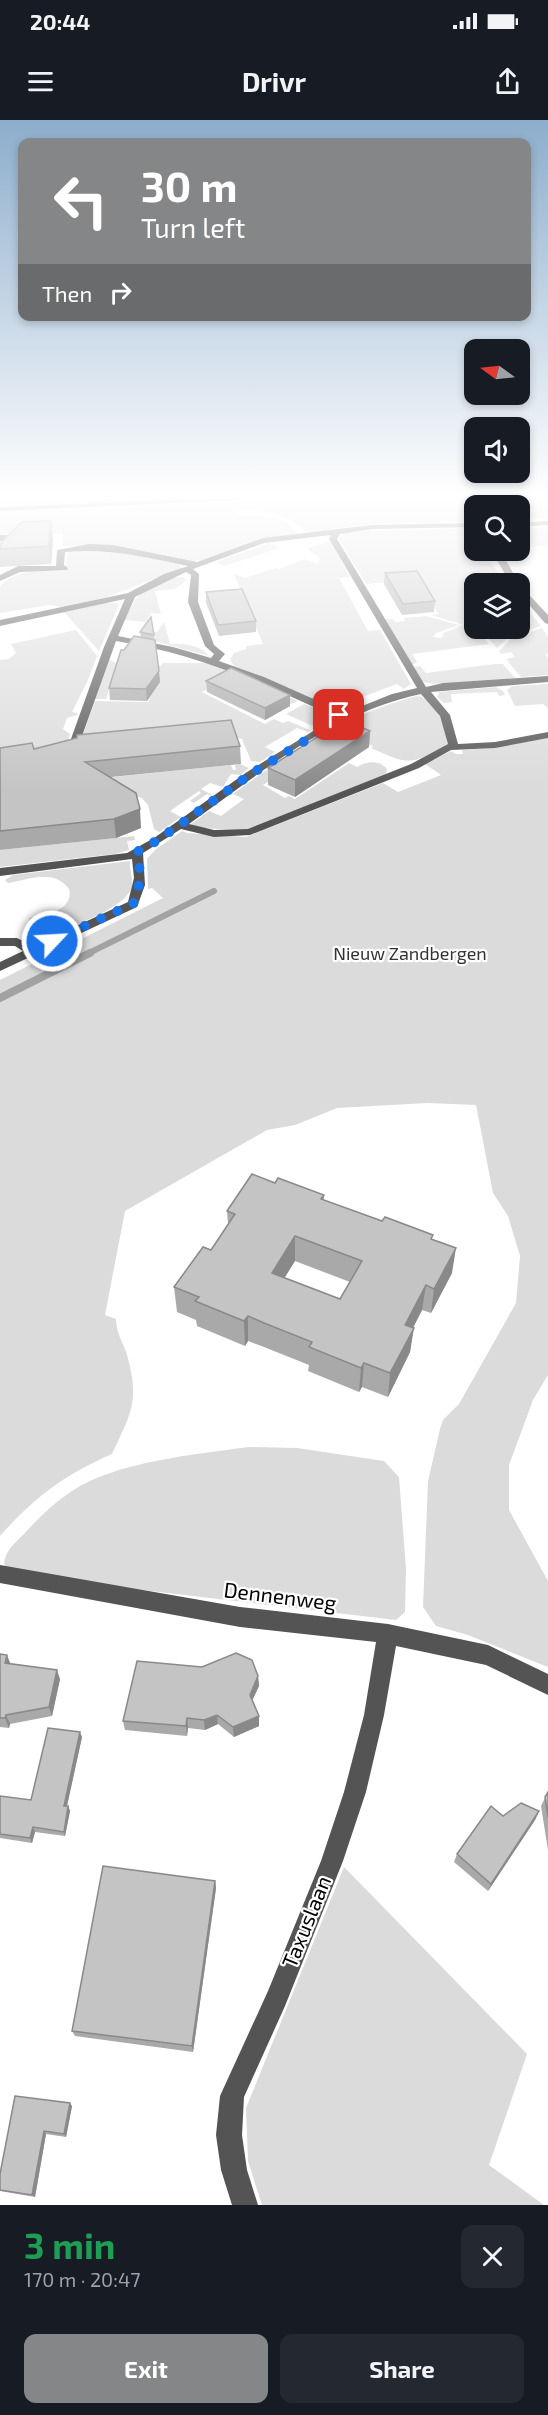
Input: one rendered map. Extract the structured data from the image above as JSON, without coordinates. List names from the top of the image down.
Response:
{
  "streets": {
    "street": ["Dennenweg", "Taxuslaan"]
  },
  "crossings": [
    ["Dennenweg", "Taxuslaan"]
  ],
  "parks": ["Nieuw Zandbergen"],
  "north": "left",
  "page": {
    "status": "20:44",
    "header": "Drivr",
    "turn": ["30 m", "Turn left"],
    "then": "Then",
    "heading": ["3 min", "170 m · 20:47"],
    "buttons": ["Exit", "Share"]
  }
}
